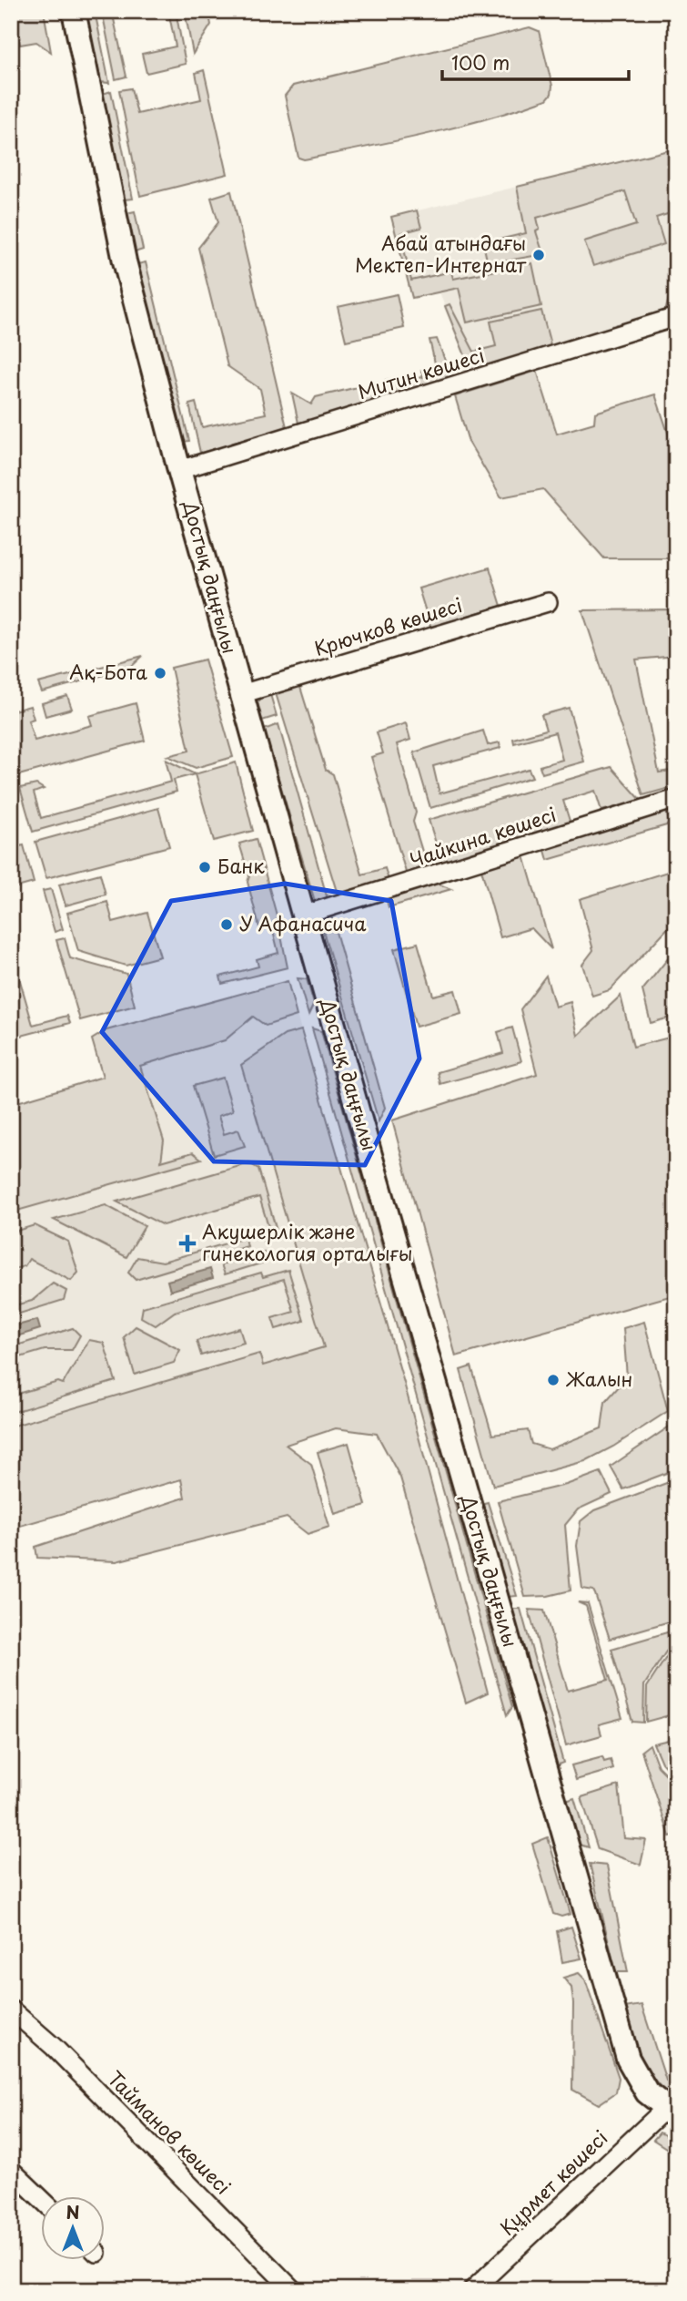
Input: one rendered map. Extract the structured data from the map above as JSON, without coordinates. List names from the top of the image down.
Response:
{
  "streets": {
    "main road": ["Достық даңғылы"],
    "street": [
      "Митин көшесі",
      "Крючков көшесі",
      "Чайкина көшесі",
      "Тайманов көшесі",
      "Құрмет көшесі"
    ]
  },
  "crossings": [
    ["Митин көшесі", "Достық даңғылы"],
    ["Достық даңғылы", "Крючков көшесі"],
    ["Достық даңғылы", "Чайкина көшесі"],
    ["Достық даңғылы", "Құрмет көшесі"]
  ],
  "places": {
    "other": [
      "Абай атындағы Мектеп-Интернат",
      "Ақ-Бота",
      "Банк",
      "У Афанасича",
      "Жалын"
    ],
    "health": ["Акушерлік және гинекология орталығы"]
  },
  "scale_bar": "100 m",
  "north": "top"
}
